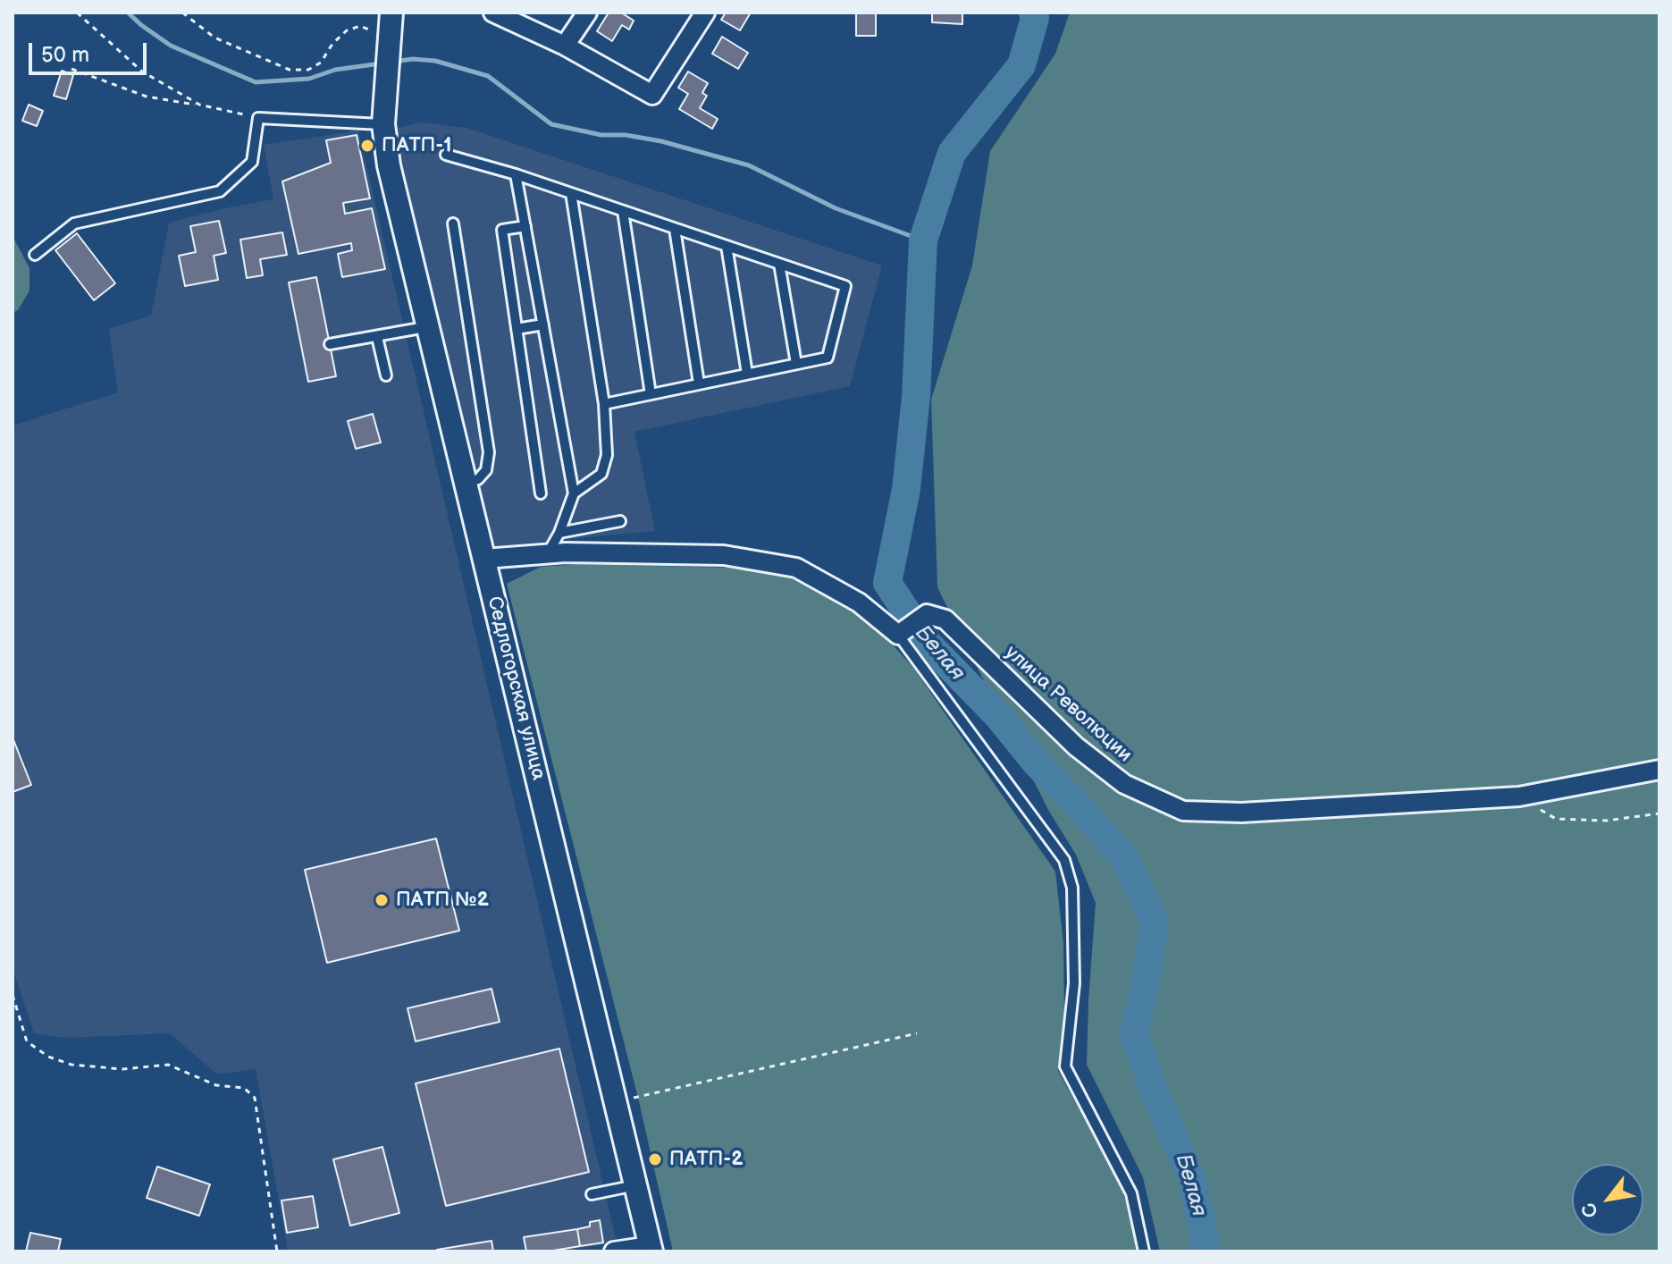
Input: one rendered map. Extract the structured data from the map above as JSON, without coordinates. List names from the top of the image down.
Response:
{
  "streets": {
    "street": ["Седлогорская улица", "улица Революции"]
  },
  "water": ["Белая"],
  "places": ["ПАТП-1", "ПАТП №2", "ПАТП-2"],
  "scale_bar": "50 m",
  "north": "bottom left"
}
